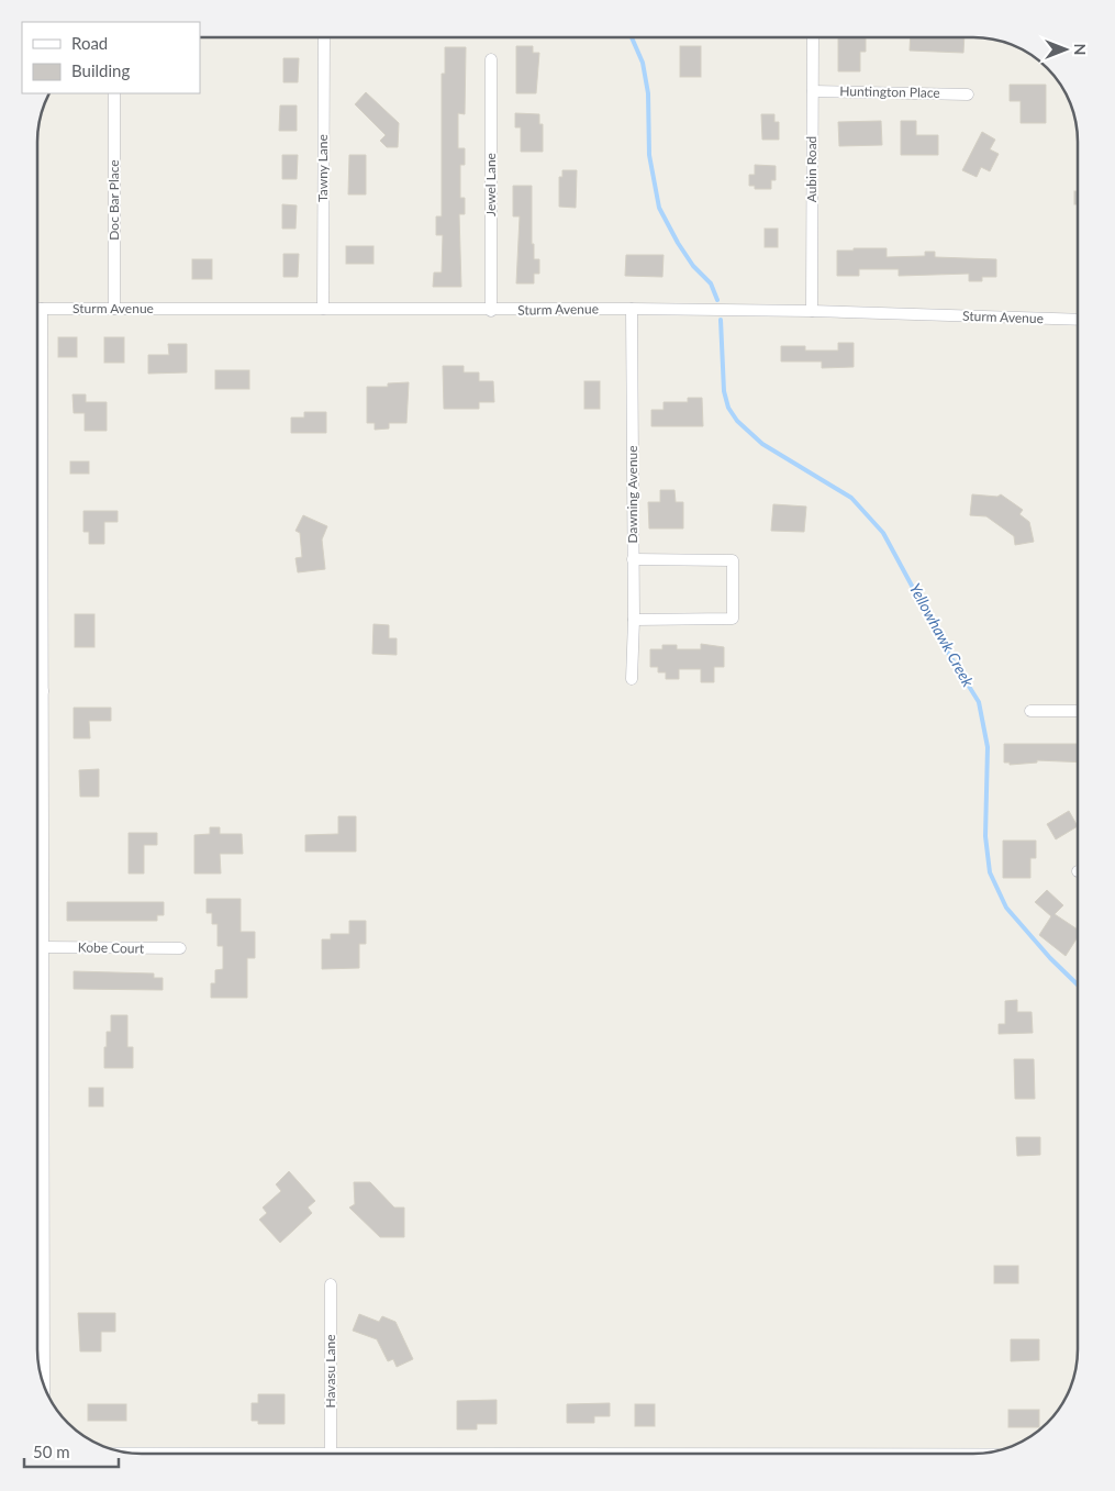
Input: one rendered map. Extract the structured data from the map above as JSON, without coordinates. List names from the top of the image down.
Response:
{
  "streets": {
    "street": [
      "Huntington Place",
      "Tawny Lane",
      "Aubin Road",
      "Jewel Lane",
      "Doc Bar Place",
      "Sturm Avenue",
      "Dawning Avenue",
      "Kobe Court",
      "Havasu Lane"
    ]
  },
  "crossings": [
    ["Huntington Place", "Aubin Road"],
    ["Tawny Lane", "Sturm Avenue"],
    ["Aubin Road", "Sturm Avenue"],
    ["Jewel Lane", "Sturm Avenue"],
    ["Doc Bar Place", "Sturm Avenue"],
    ["Sturm Avenue", "Dawning Avenue"]
  ],
  "water": ["Yellowhawk Creek"],
  "legend": ["Road", "Building"],
  "scale_bar": "50 m",
  "north": "right"
}
